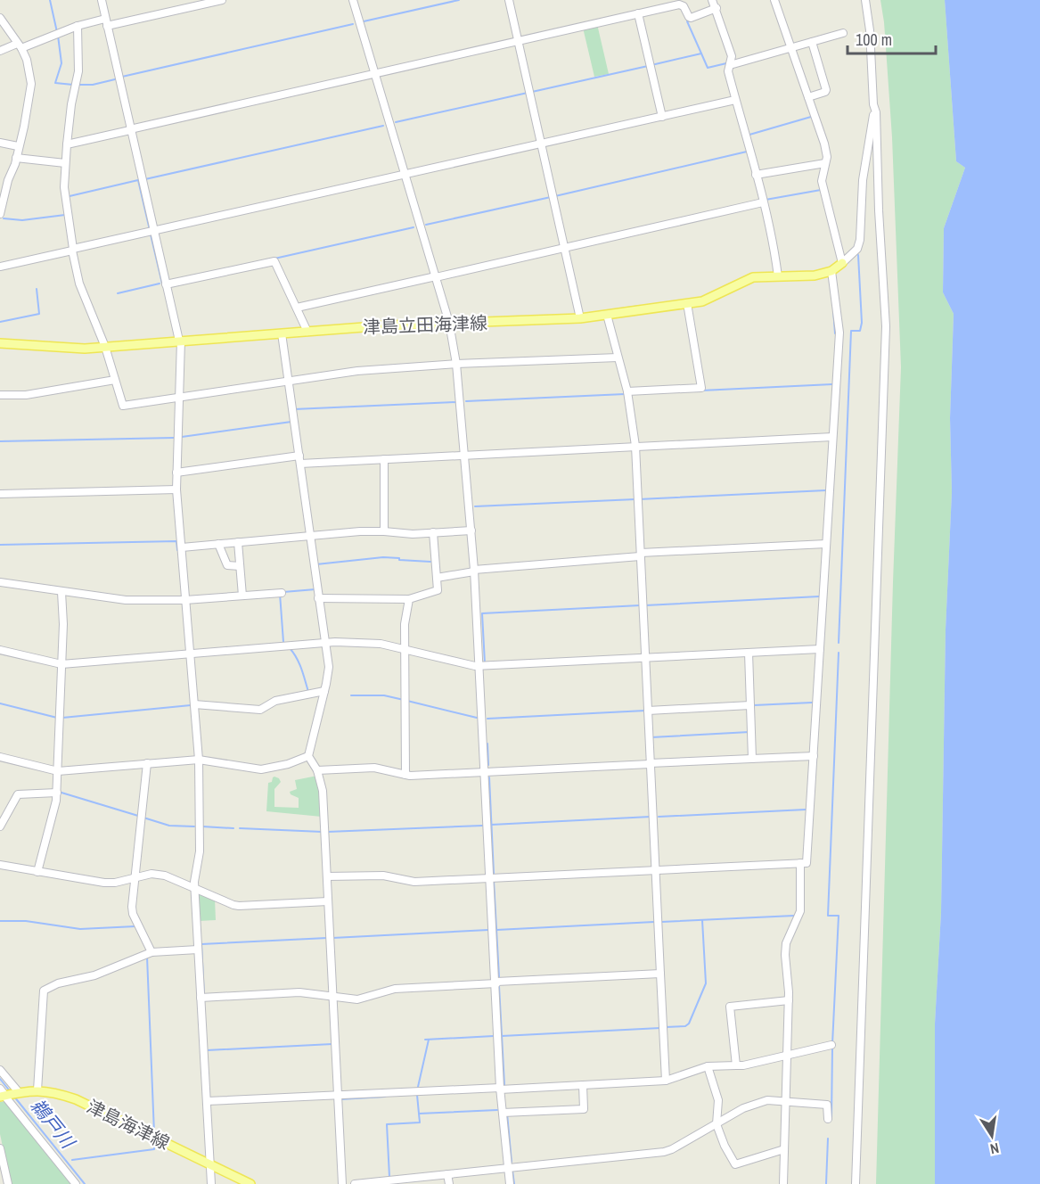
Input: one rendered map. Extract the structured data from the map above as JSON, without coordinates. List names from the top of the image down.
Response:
{
  "streets": {
    "main road": ["津島立田海津線", "津島海津線"]
  },
  "water": ["鵜戸川"],
  "scale_bar": "100 m",
  "north": "bottom"
}
